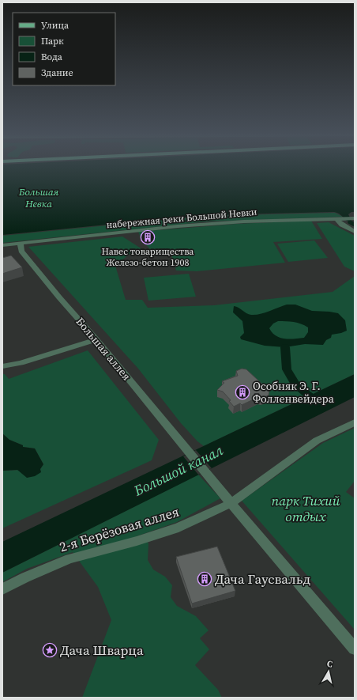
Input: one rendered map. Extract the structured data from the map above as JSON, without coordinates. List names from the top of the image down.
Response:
{
  "streets": {
    "street": ["набережная реки Большой Невки", "Большая аллея", "2-я Берёзовая аллея"]
  },
  "crossings": [
    ["набережная реки Большой Невки", "Большая аллея"],
    ["Большая аллея", "2-я Берёзовая аллея"]
  ],
  "water": ["Большая Невка", "Большой канал"],
  "parks": ["парк Тихий отдых"],
  "places": {
    "building": ["Навес товарищества Железо-бетон 1908", "Особняк Э. Г. Фолленвейдера", "Дача Гаусвальд"],
    "place": ["Дача Шварца"]
  },
  "legend": [
    "Улица",
    "Парк",
    "Вода",
    "Здание"
  ],
  "north": "top"
}
